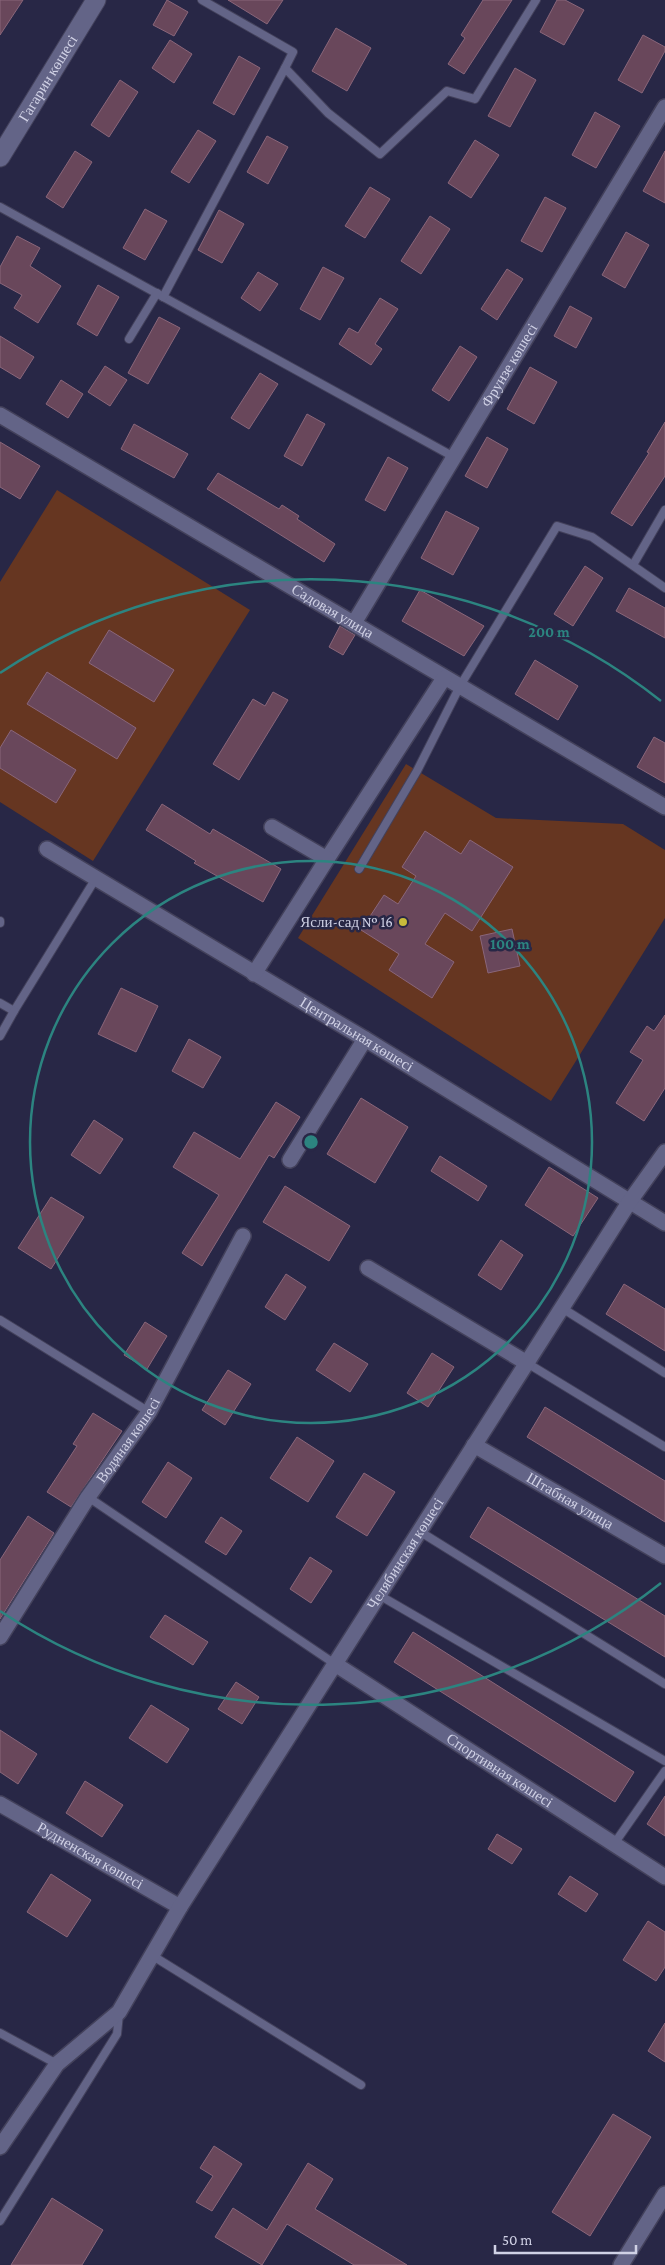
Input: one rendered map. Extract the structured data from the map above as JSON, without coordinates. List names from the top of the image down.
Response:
{
  "streets": {
    "street": [
      "Гагарин көшесі",
      "Фрунзе көшесі",
      "Садовая улица",
      "Центральная көшесі",
      "Водяная көшесі",
      "Штабная улица",
      "Челябинская көшесі",
      "Спортивная көшесі",
      "Рудненская көшесі"
    ]
  },
  "crossings": [
    ["Фрунзе көшесі", "Садовая улица"],
    ["Центральная көшесі", "Челябинская көшесі"],
    ["Штабная улица", "Челябинская көшесі"],
    ["Челябинская көшесі", "Спортивная көшесі"],
    ["Челябинская көшесі", "Рудненская көшесі"]
  ],
  "places": ["Ясли-сад № 16"],
  "scale_bar": "50 m",
  "rings": ["200 m", "100 m"]
}
